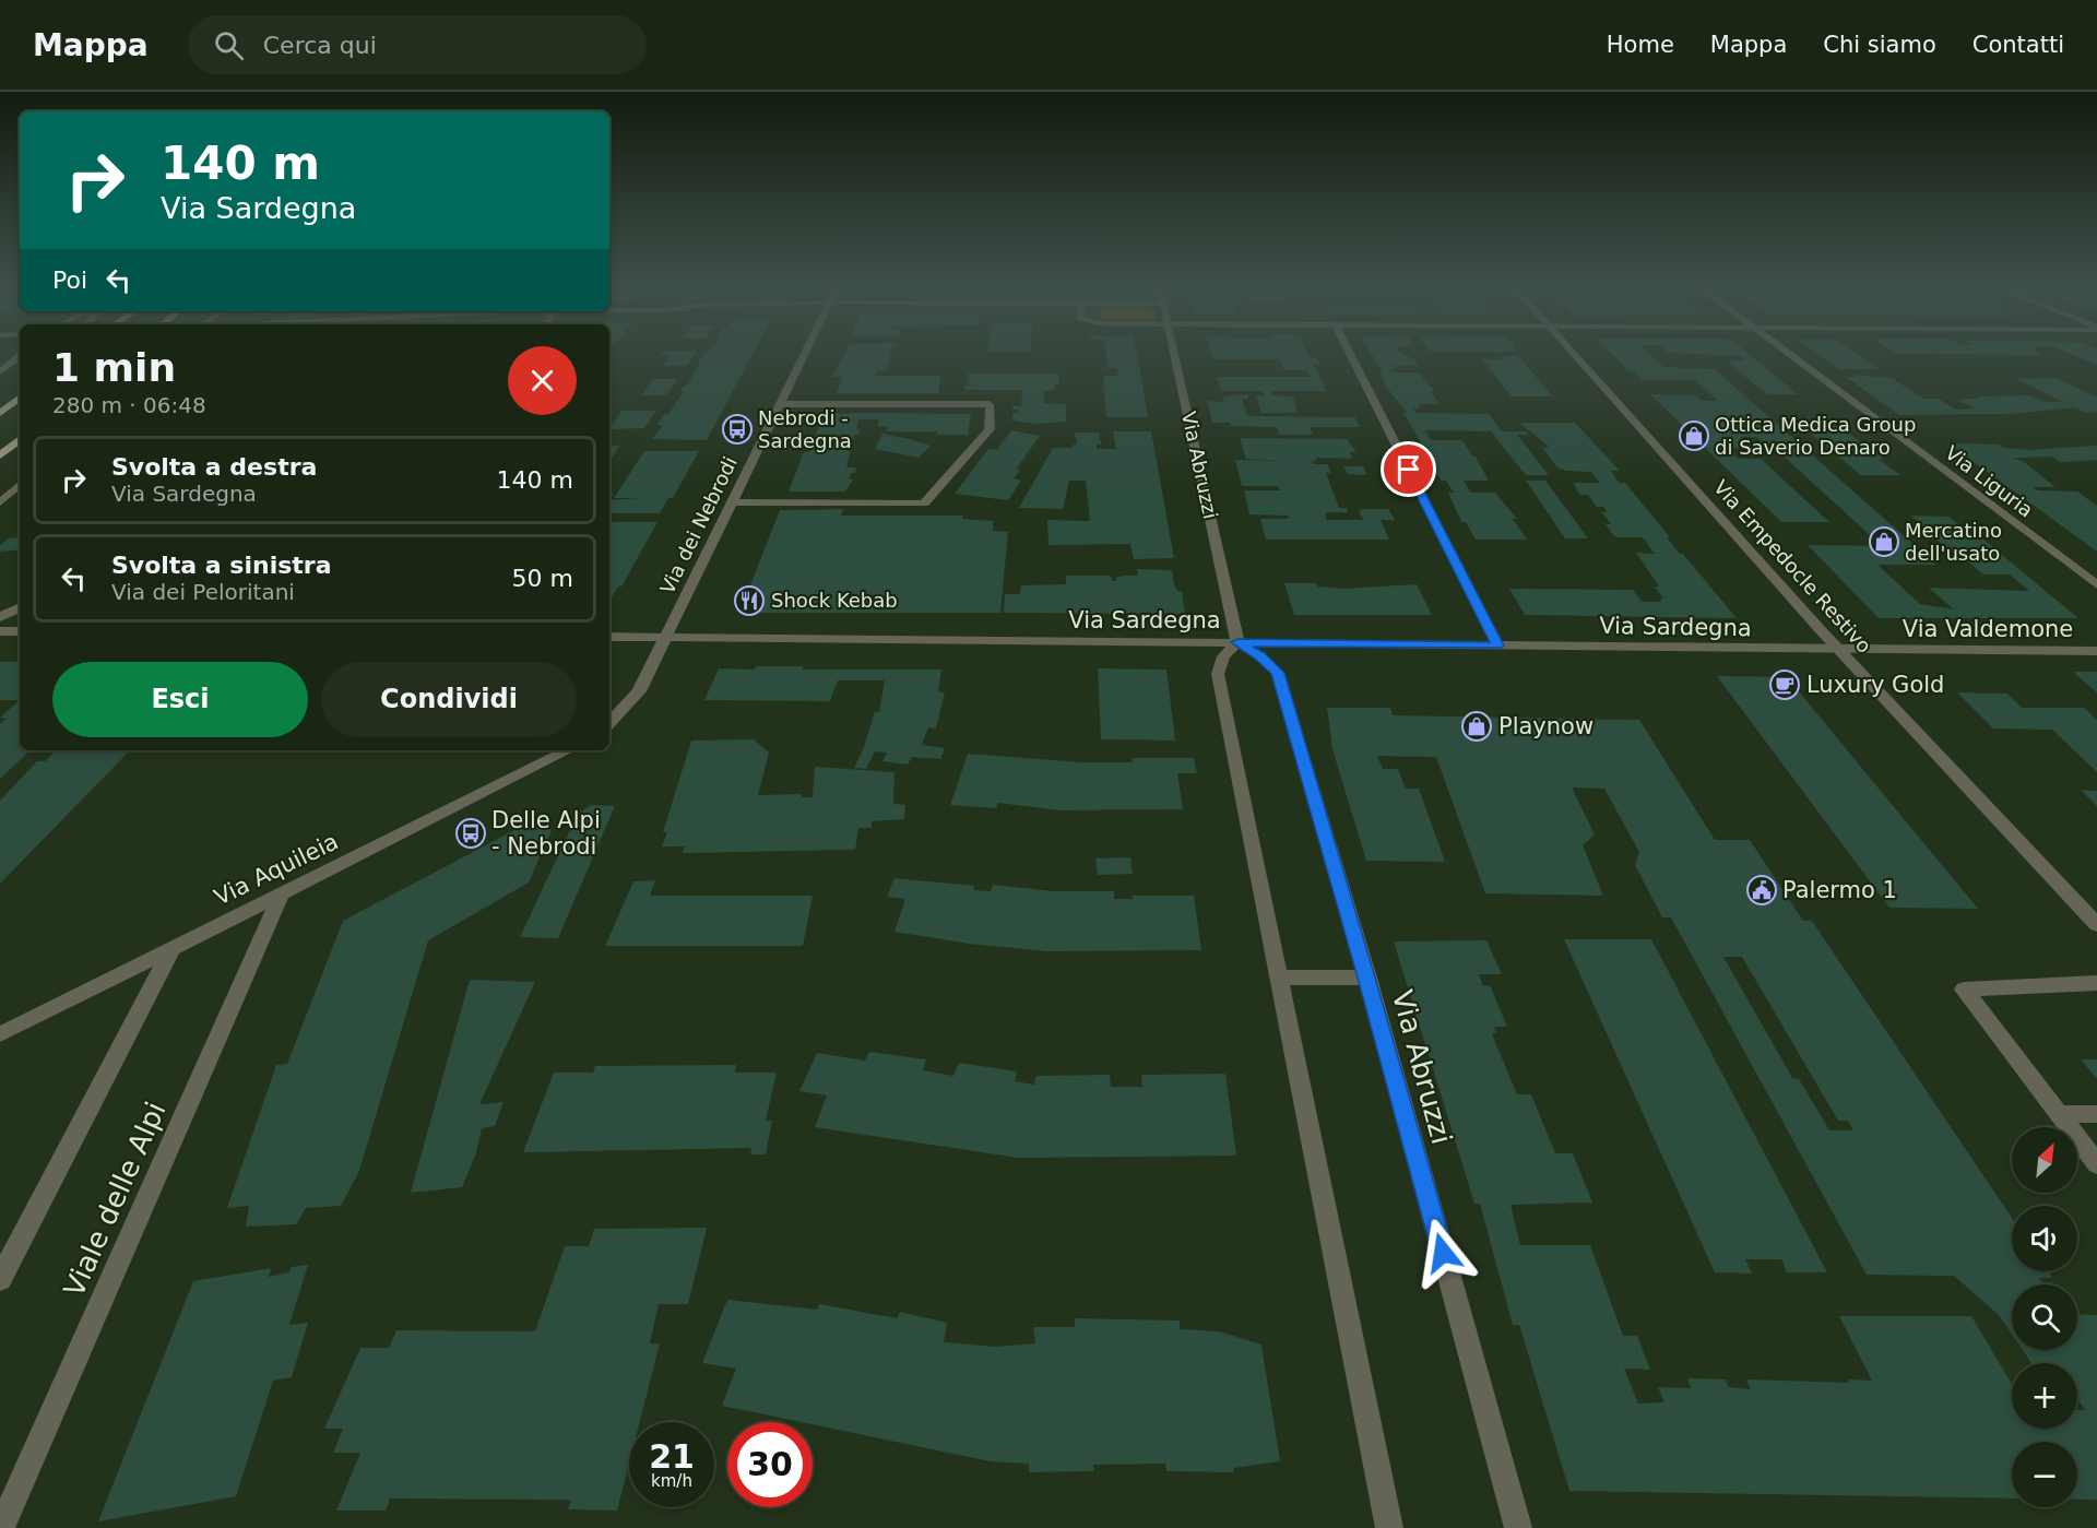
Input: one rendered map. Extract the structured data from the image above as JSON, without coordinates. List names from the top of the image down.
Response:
{
  "streets": {
    "street": [
      "Via Abruzzi",
      "Via Liguria",
      "Via dei Nebrodi",
      "Via Empedocle Restivo",
      "Via Sardegna",
      "Via Valdemone",
      "Via Aquileia",
      "Viale delle Alpi"
    ]
  },
  "crossings": [
    ["Via Abruzzi", "Via Sardegna"],
    ["Via dei Nebrodi", "Via Sardegna"],
    ["Via Empedocle Restivo", "Via Sardegna"],
    ["Via Empedocle Restivo", "Via Valdemone"],
    ["Via Sardegna", "Via Valdemone"],
    ["Via Aquileia", "Viale delle Alpi"]
  ],
  "places": {
    "bus stop": ["Nebrodi - Sardegna", "Delle Alpi - Nebrodi"],
    "shop": ["Ottica Medica Group di Saverio Denaro", "Mercatino dell'usato", "Playnow"],
    "restaurant": ["Shock Kebab"],
    "cafe": ["Luxury Gold"],
    "public building": ["Palermo 1"]
  },
  "north": "top right",
  "page": {
    "header": "Mappa",
    "search": "Cerca qui",
    "nav": [
      "Home",
      "Mappa",
      "Chi siamo",
      "Contatti"
    ],
    "turn": ["140 m", "Via Sardegna"],
    "then": "Poi",
    "heading": ["1 min", "280 m · 06:48"],
    "list": [
      {
        "name": "Svolta a destra",
        "note": "Via Sardegna",
        "value": "140 m"
      },
      {
        "name": "Svolta a sinistra",
        "note": "Via dei Peloritani",
        "value": "50 m"
      }
    ],
    "buttons": ["Esci", "Condividi"],
    "map_buttons": ["+", "−"],
    "speed": "21 km/h",
    "limit": "30"
  }
}
